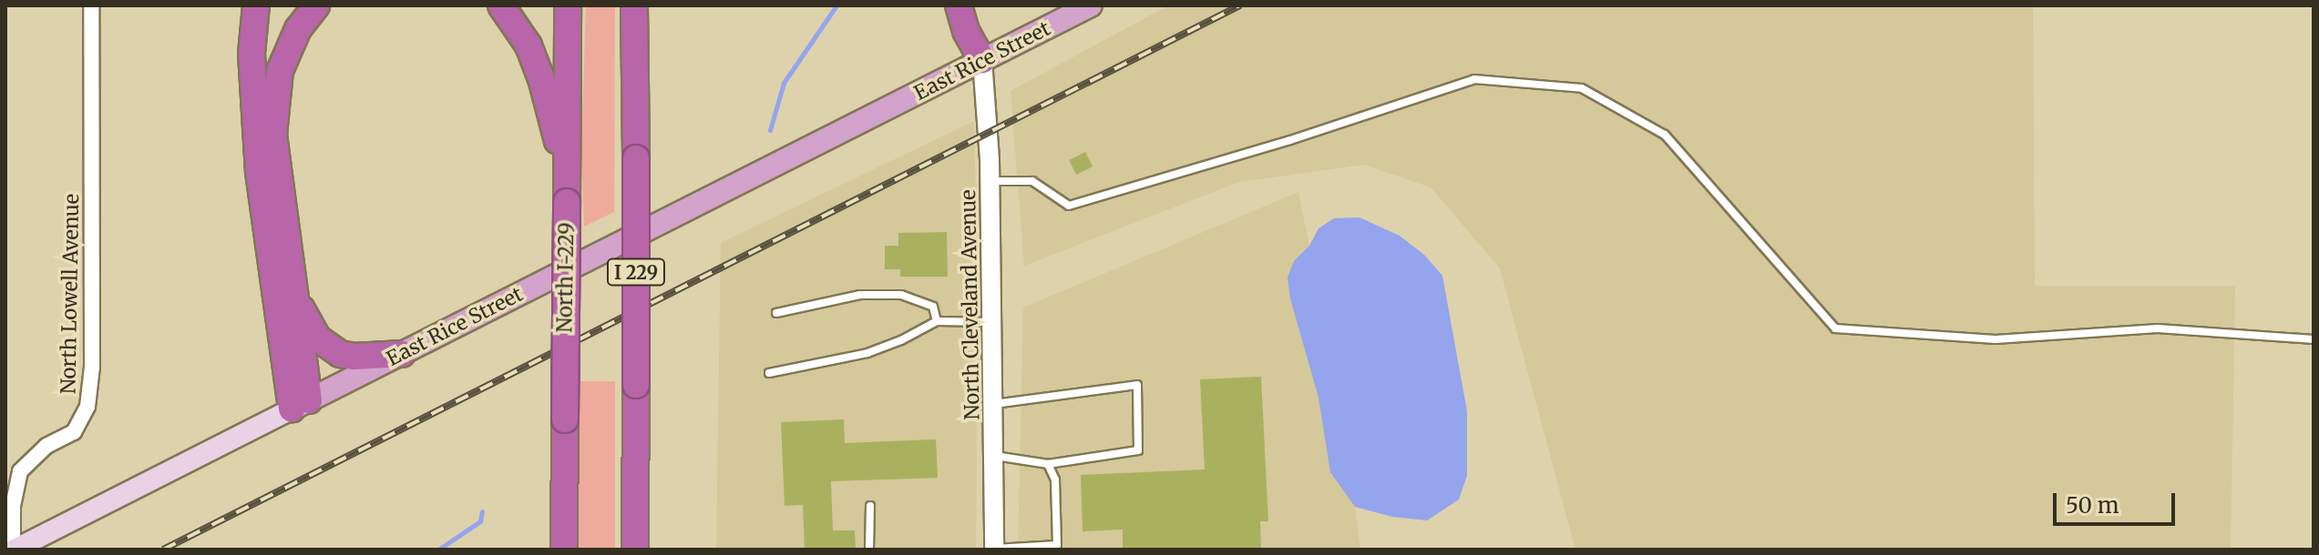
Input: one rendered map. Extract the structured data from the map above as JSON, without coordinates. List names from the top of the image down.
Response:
{
  "streets": {
    "highway": ["I 229", "North I-229"],
    "main road": ["East Rice Street"],
    "street": ["North Lowell Avenue", "North Cleveland Avenue"]
  },
  "crossings": [
    ["East Rice Street", "North Lowell Avenue"],
    ["East Rice Street", "North Cleveland Avenue"]
  ],
  "scale_bar": "50 m"
}
